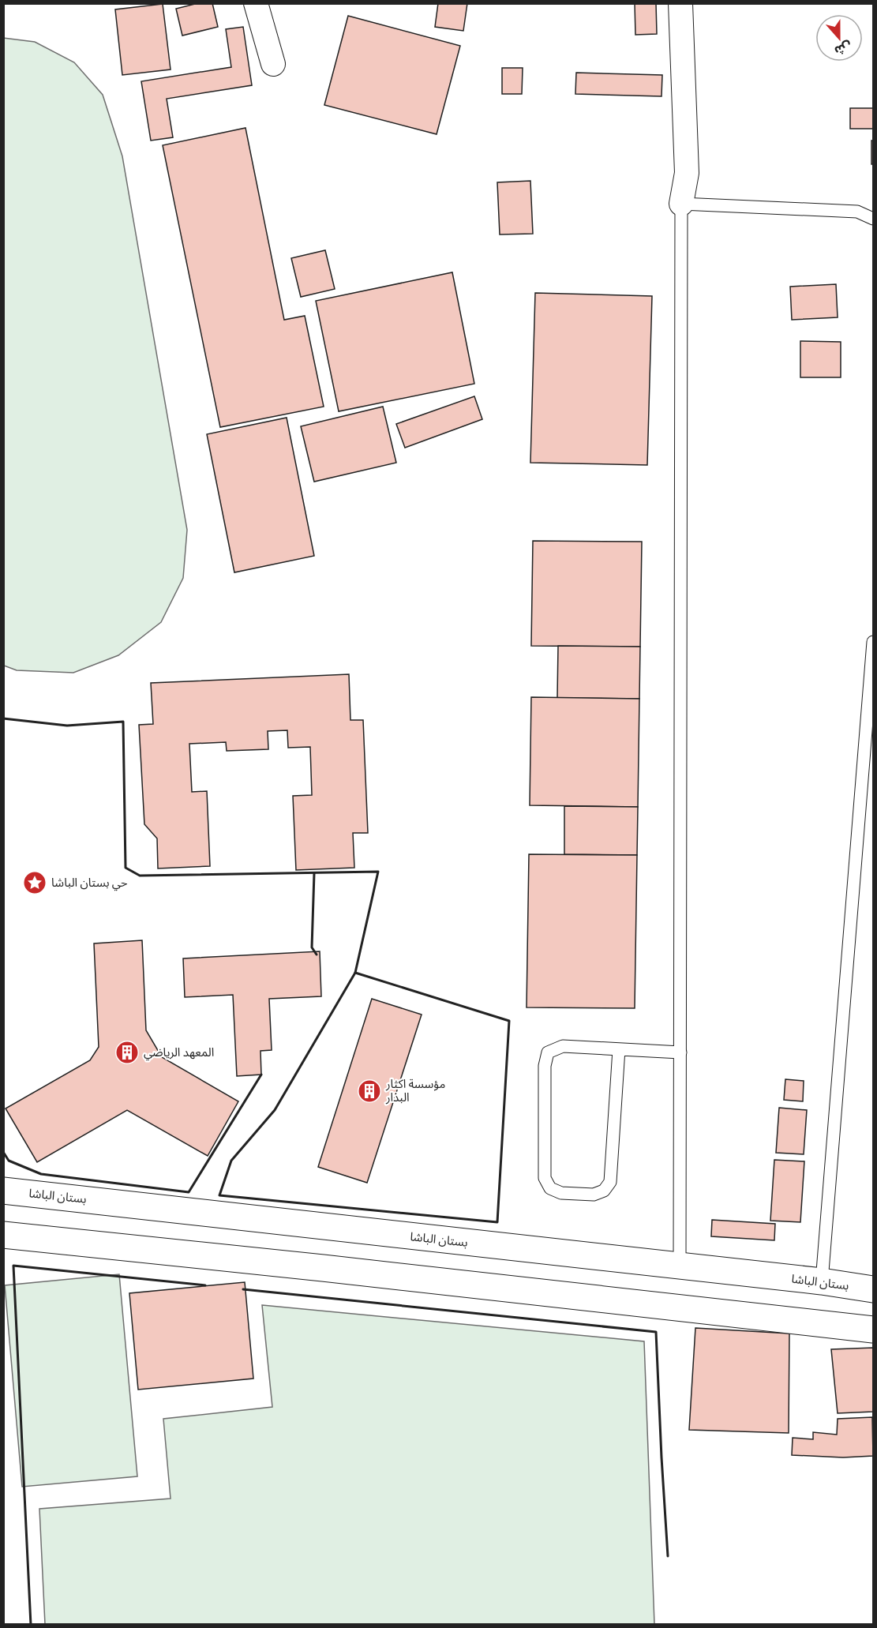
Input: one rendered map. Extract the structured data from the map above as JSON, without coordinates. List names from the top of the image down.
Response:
{
  "streets": {
    "street": ["بستان الباشا"]
  },
  "places": {
    "place": ["حي بستان الباشا"],
    "building": ["المعهد الرياضي", "مؤسسة اكثار البذار"]
  },
  "north": "bottom"
}
